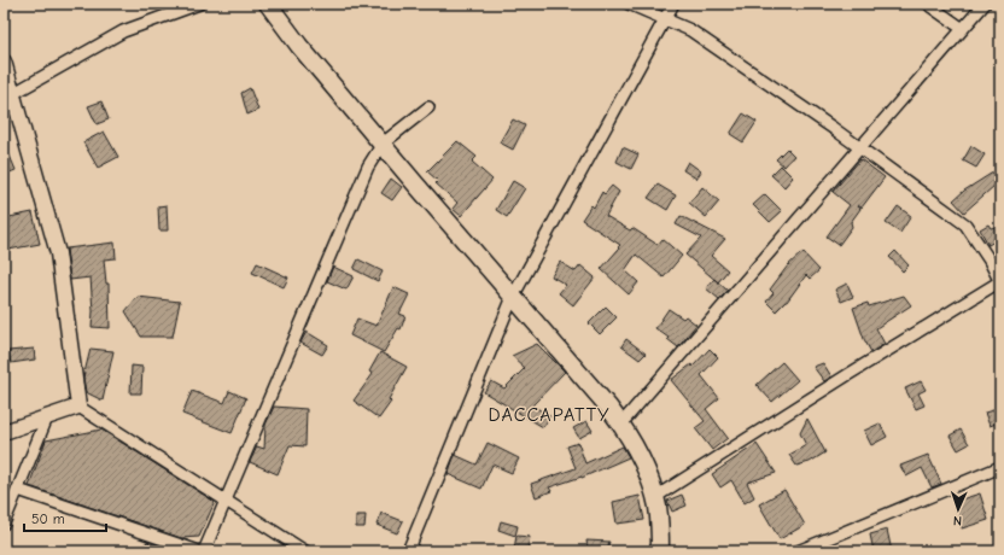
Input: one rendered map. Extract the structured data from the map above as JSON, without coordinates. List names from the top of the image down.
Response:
{
  "districts": ["DACCAPATTY"],
  "scale_bar": "50 m",
  "north": "bottom"
}
